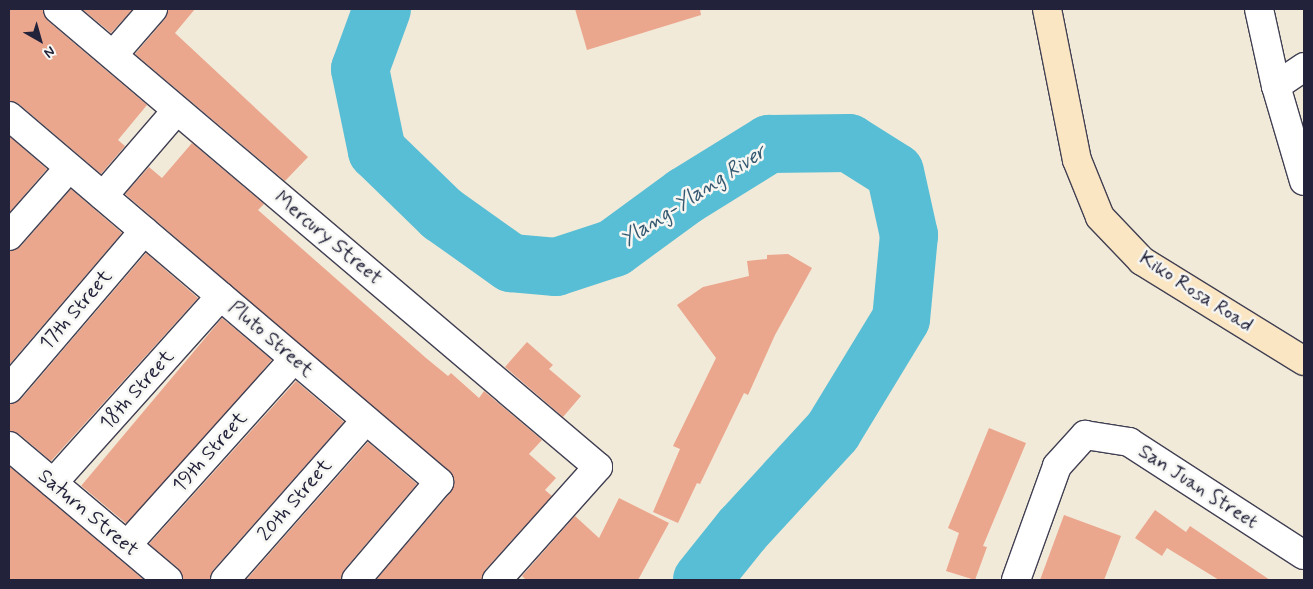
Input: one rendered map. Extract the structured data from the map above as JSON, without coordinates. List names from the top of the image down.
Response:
{
  "streets": {
    "street": [
      "Mercury Street",
      "Kiko Rosa Road",
      "17th Street",
      "Pluto Street",
      "18th Street",
      "19th Street",
      "San Juan Street",
      "20th Street",
      "Saturn Street"
    ]
  },
  "crossings": [
    ["17th Street", "Pluto Street"],
    ["Pluto Street", "18th Street"],
    ["Pluto Street", "19th Street"],
    ["Pluto Street", "20th Street"],
    ["18th Street", "Saturn Street"],
    ["19th Street", "Saturn Street"]
  ],
  "water": ["Ylang-Ylang River"],
  "north": "bottom right"
}
